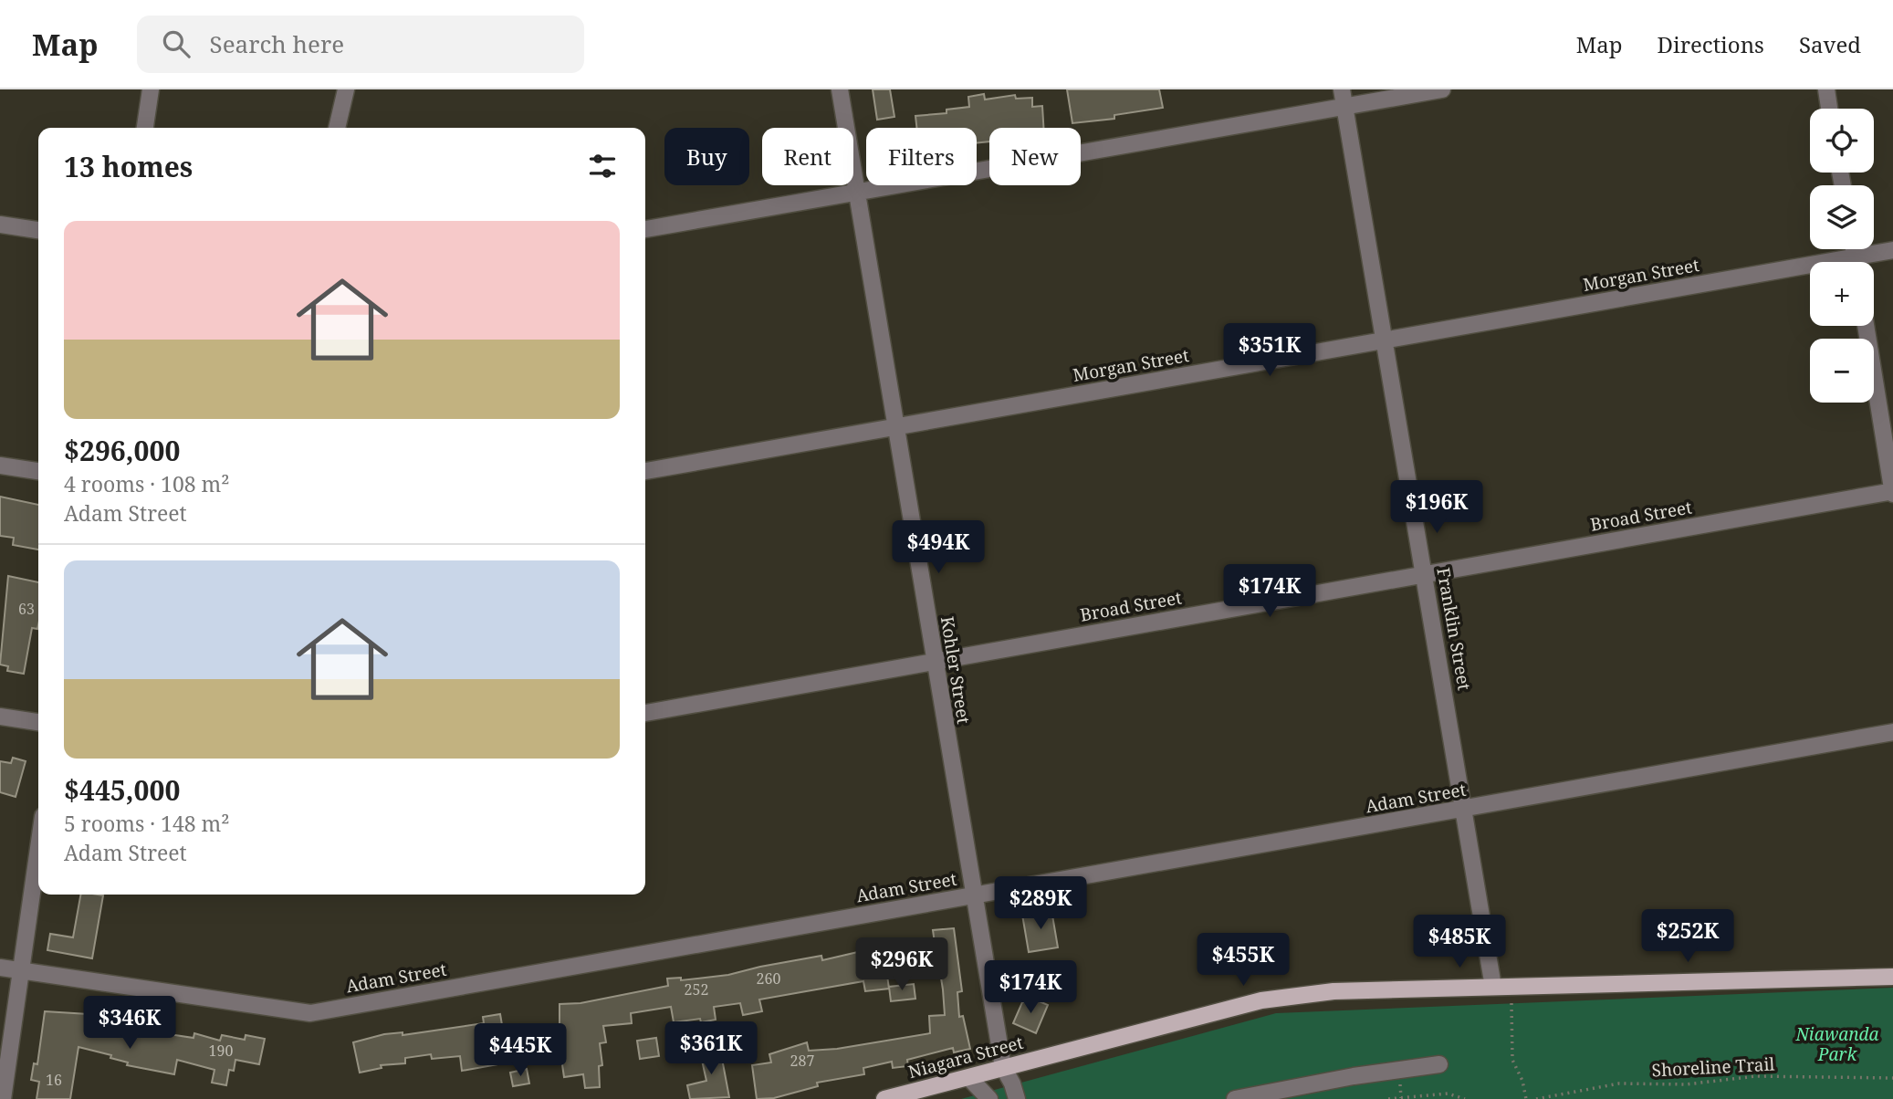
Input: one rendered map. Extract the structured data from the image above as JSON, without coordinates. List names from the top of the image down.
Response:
{
  "streets": {
    "main road": ["Niagara Street"],
    "street": [
      "Morgan Street",
      "Broad Street",
      "Franklin Street",
      "Kohler Street",
      "Adam Street"
    ],
    "path": ["Shoreline Trail"]
  },
  "crossings": [
    ["Morgan Street", "Franklin Street"],
    ["Morgan Street", "Kohler Street"],
    ["Broad Street", "Franklin Street"],
    ["Broad Street", "Kohler Street"],
    ["Franklin Street", "Adam Street"],
    ["Franklin Street", "Niagara Street"],
    ["Kohler Street", "Adam Street"],
    ["Kohler Street", "Niagara Street"]
  ],
  "parks": ["Niawanda Park"],
  "house_numbers": [
    "63",
    "260",
    "252",
    "190",
    "287",
    "16"
  ],
  "page": {
    "header": "Map",
    "search": "Search here",
    "nav": ["Map", "Directions", "Saved"],
    "map_buttons": ["+", "−"],
    "chip": [
      "Buy",
      "Rent",
      "Filters",
      "New"
    ],
    "heading": "13 homes",
    "list": [
      {
        "name": "$296,000",
        "note": "4 rooms · 108 m² · Adam Street"
      },
      {
        "name": "$445,000",
        "note": "5 rooms · 148 m² · Adam Street"
      }
    ],
    "price": [
      "$351K",
      "$196K",
      "$494K",
      "$174K",
      "$289K",
      "$252K",
      "$485K",
      "$455K",
      "$296K",
      "$174K",
      "$346K",
      "$361K",
      "$445K"
    ]
  }
}
